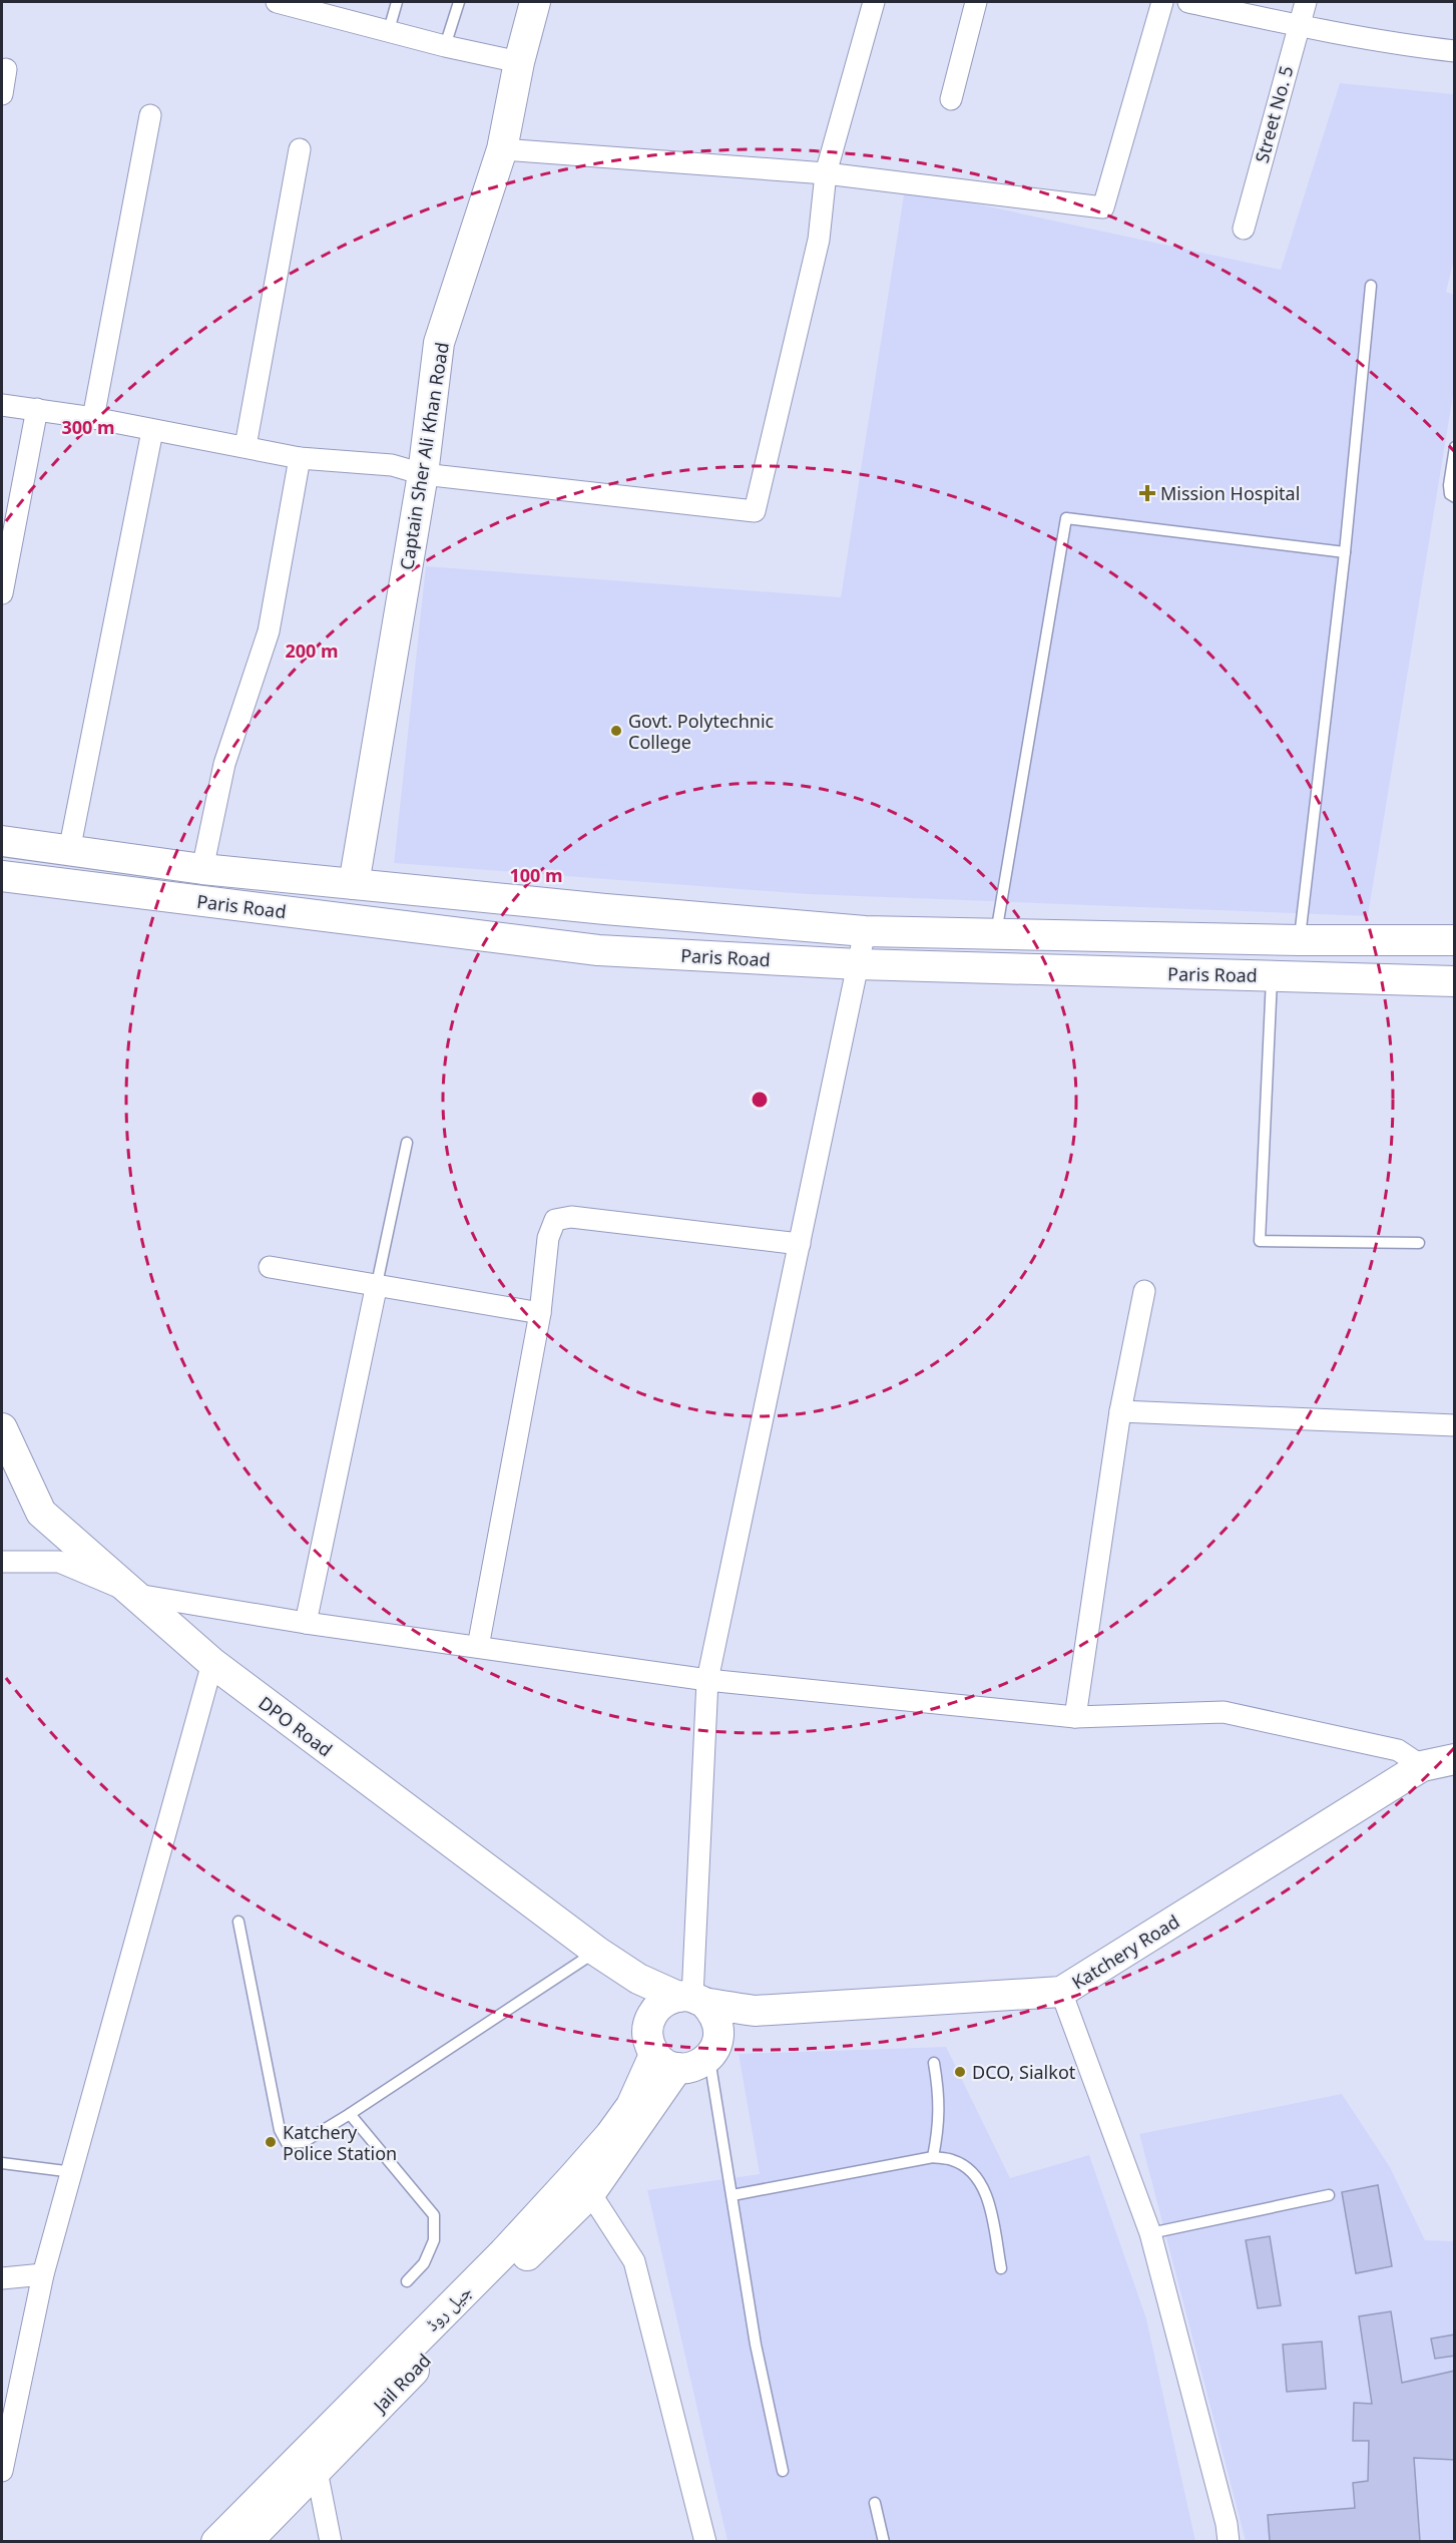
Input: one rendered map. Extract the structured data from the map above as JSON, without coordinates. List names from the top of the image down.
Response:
{
  "streets": {
    "main road": [
      "Captain Sher Ali Khan Road",
      "Paris Road",
      "DPO Road",
      "Katchery Road",
      "جیل روڈ",
      "Jail Road"
    ],
    "street": ["Street No. 5"]
  },
  "crossings": [
    ["Captain Sher Ali Khan Road", "Paris Road"],
    ["DPO Road", "Katchery Road"],
    ["DPO Road", "جیل روڈ"],
    ["DPO Road", "Jail Road"],
    ["Katchery Road", "جیل روڈ"],
    ["Katchery Road", "Jail Road"],
    ["جیل روڈ", "Jail Road"]
  ],
  "places": {
    "health": ["Mission Hospital"],
    "other": ["Govt. Polytechnic College", "DCO, Sialkot", "Katchery Police Station"]
  },
  "rings": ["300 m", "200 m", "100 m"]
}
